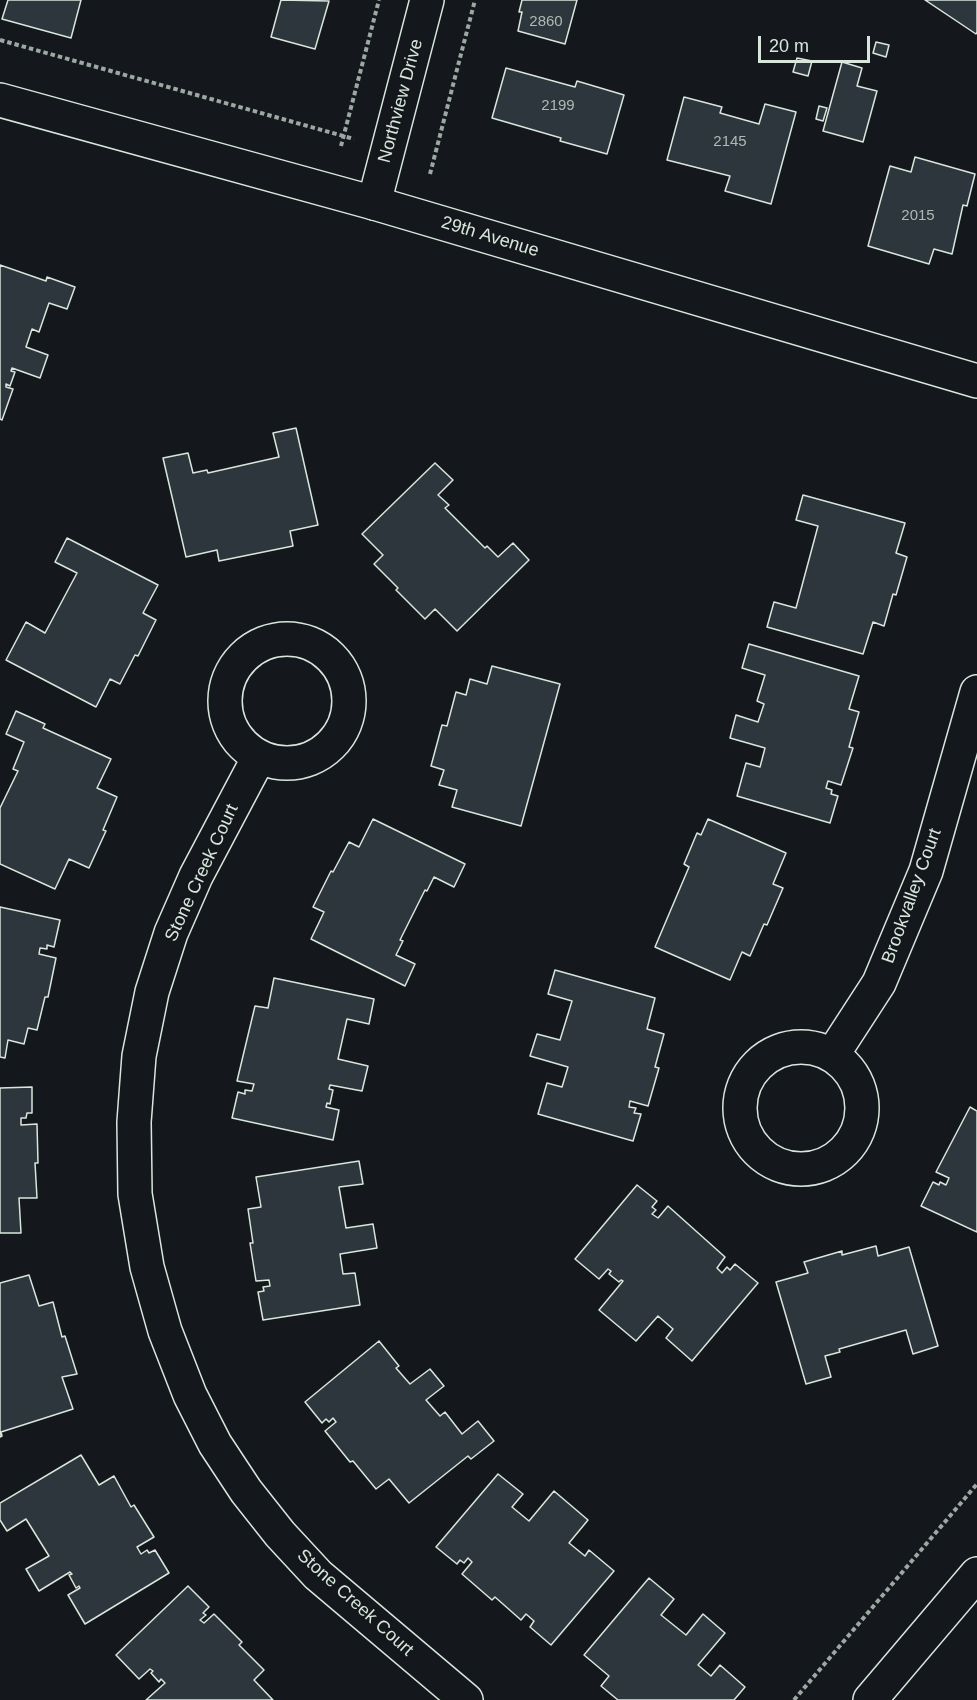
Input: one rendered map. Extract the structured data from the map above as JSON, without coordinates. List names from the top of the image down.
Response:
{
  "streets": {
    "street": [
      "Northview Drive",
      "29th Avenue",
      "Stone Creek Court",
      "Brookvalley Court"
    ]
  },
  "crossings": [
    ["Northview Drive", "29th Avenue"]
  ],
  "house_numbers": [
    "2860",
    "2199",
    "2145",
    "2015"
  ],
  "scale_bar": "20 m"
}
